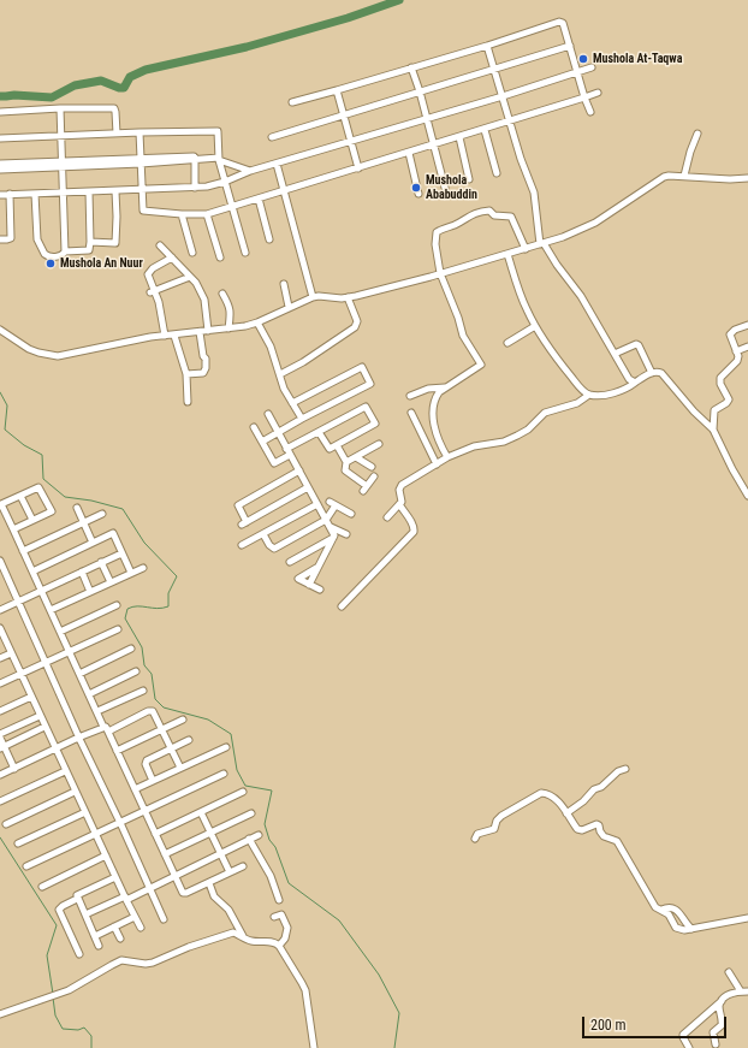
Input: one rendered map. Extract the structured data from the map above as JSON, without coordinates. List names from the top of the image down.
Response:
{
  "places": ["Mushola At-Taqwa", "Mushola Ababuddin", "Mushola An Nuur"],
  "scale_bar": "200 m"
}
